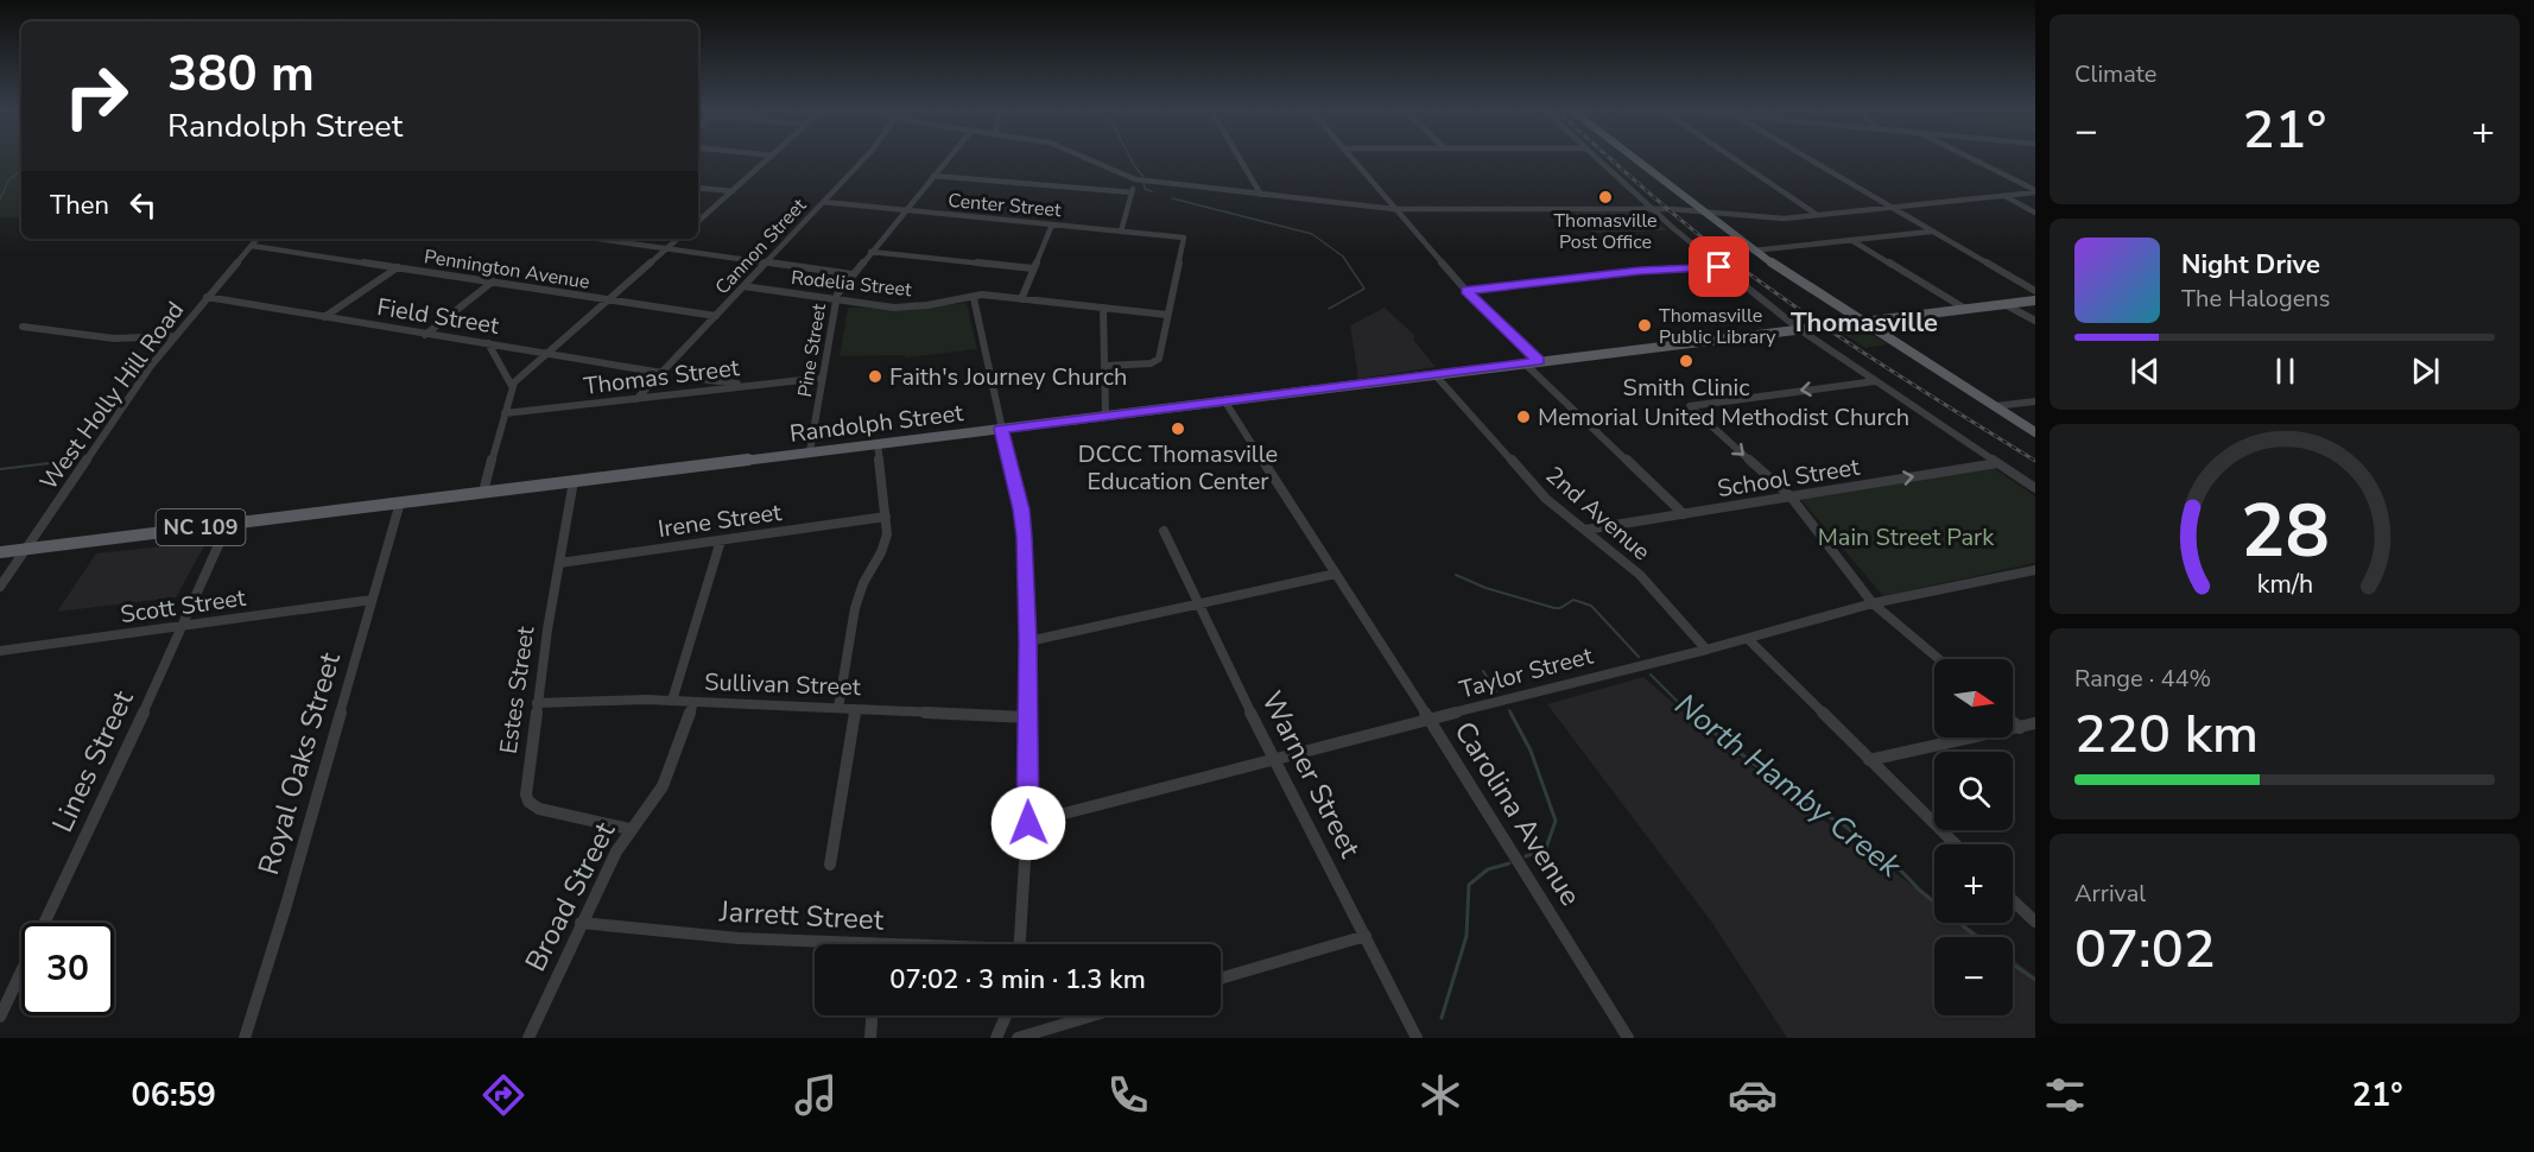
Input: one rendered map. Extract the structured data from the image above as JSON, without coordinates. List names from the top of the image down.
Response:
{
  "streets": {
    "main road": ["Randolph Street", "NC 109"],
    "street": [
      "Center Street",
      "Cannon Street",
      "Pennington Avenue",
      "Rodelia Street",
      "Field Street",
      "Pine Street",
      "Thomas Street",
      "West Holly Hill Road",
      "School Street",
      "2nd Avenue",
      "Irene Street",
      "Scott Street",
      "Taylor Street",
      "Sullivan Street",
      "Estes Street",
      "Lines Street",
      "Royal Oaks Street",
      "Warner Street",
      "Carolina Avenue",
      "Broad Street",
      "Jarrett Street"
    ]
  },
  "crossings": [
    ["Center Street", "Cannon Street"],
    ["Center Street", "Rodelia Street"],
    ["Center Street", "Pine Street"],
    ["Cannon Street", "Pennington Avenue"],
    ["Cannon Street", "Rodelia Street"],
    ["Cannon Street", "Field Street"],
    ["Cannon Street", "Thomas Street"],
    ["Pennington Avenue", "West Holly Hill Road"],
    ["Rodelia Street", "Pine Street"],
    ["Field Street", "West Holly Hill Road"],
    ["Pine Street", "Thomas Street"],
    ["Pine Street", "Randolph Street"],
    ["West Holly Hill Road", "Randolph Street"],
    ["Randolph Street", "2nd Avenue"],
    ["Randolph Street", "NC 109"],
    ["Randolph Street", "Estes Street"],
    ["Randolph Street", "Lines Street"],
    ["Randolph Street", "Royal Oaks Street"],
    ["Randolph Street", "Carolina Avenue"],
    ["School Street", "2nd Avenue"],
    ["2nd Avenue", "Taylor Street"],
    ["Irene Street", "Estes Street"],
    ["Scott Street", "Lines Street"],
    ["Scott Street", "Royal Oaks Street"],
    ["Taylor Street", "Warner Street"],
    ["Taylor Street", "Carolina Avenue"],
    ["Sullivan Street", "Estes Street"],
    ["Sullivan Street", "Broad Street"],
    ["Estes Street", "Broad Street"],
    ["Broad Street", "Jarrett Street"]
  ],
  "one_way": ["School Street"],
  "districts": ["Thomasville"],
  "water": ["North Hamby Creek"],
  "parks": ["Main Street Park"],
  "places": [
    "Thomasville Post Office",
    "Thomasville Public Library",
    "Smith Clinic",
    "Faith's Journey Church",
    "Memorial United Methodist Church",
    "DCCC Thomasville Education Center"
  ],
  "north": "right",
  "page": {
    "tile": [
      "Climate",
      ["Range · 44%", "220 km"],
      ["Arrival", "07:02"]
    ],
    "turn": ["380 m", "Randolph Street"],
    "heat": ["−", "21°", "+"],
    "then": "Then",
    "song": ["Night Drive", "The Halogens"],
    "map_buttons": ["+", "−"],
    "limit": "30",
    "trip": "07:02 · 3 min · 1.3 km",
    "tabs": ["06:59", "21°"],
    "gauge": ["28", "km/h"]
  }
}
